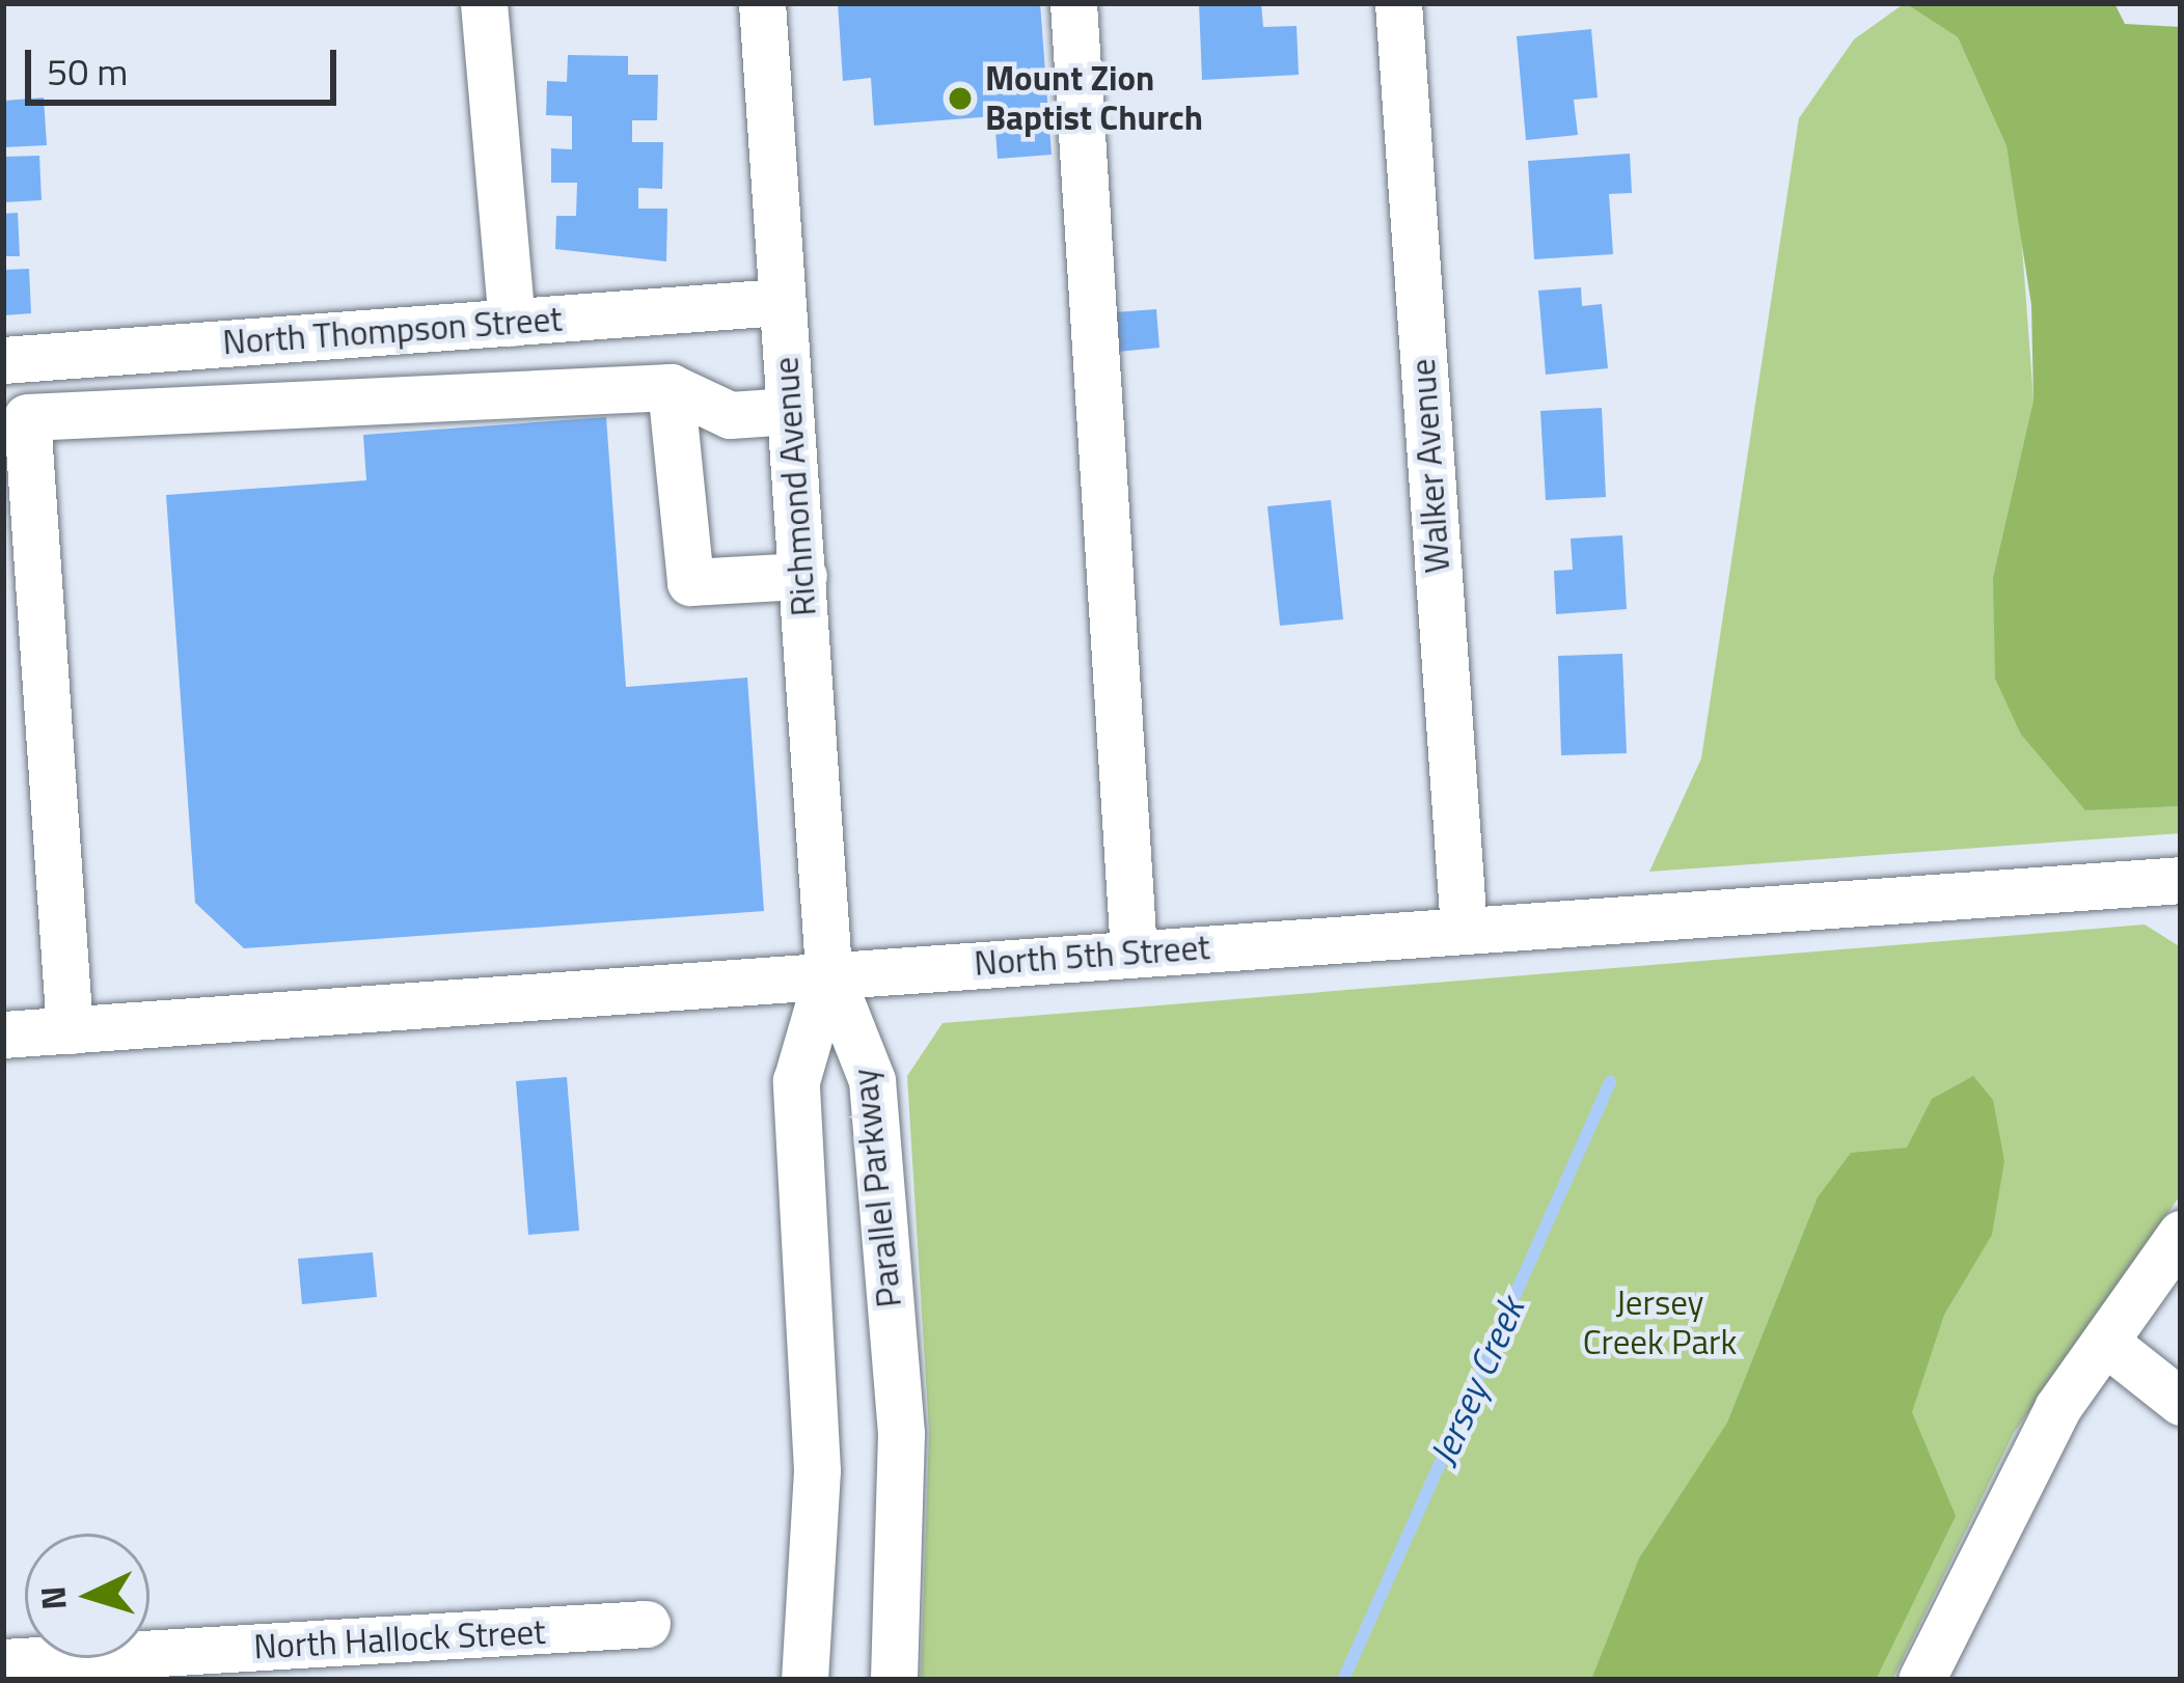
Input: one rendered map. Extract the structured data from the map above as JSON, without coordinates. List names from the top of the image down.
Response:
{
  "streets": {
    "street": [
      "North Thompson Street",
      "Walker Avenue",
      "Richmond Avenue",
      "North 5th Street",
      "Parallel Parkway",
      "North Hallock Street"
    ]
  },
  "crossings": [
    ["North Thompson Street", "Richmond Avenue"],
    ["Walker Avenue", "North 5th Street"],
    ["Richmond Avenue", "North 5th Street"],
    ["Richmond Avenue", "Parallel Parkway"],
    ["North 5th Street", "Parallel Parkway"]
  ],
  "water": ["Jersey Creek"],
  "parks": ["Jersey Creek Park"],
  "places": ["Mount Zion Baptist Church"],
  "scale_bar": "50 m",
  "north": "left"
}
